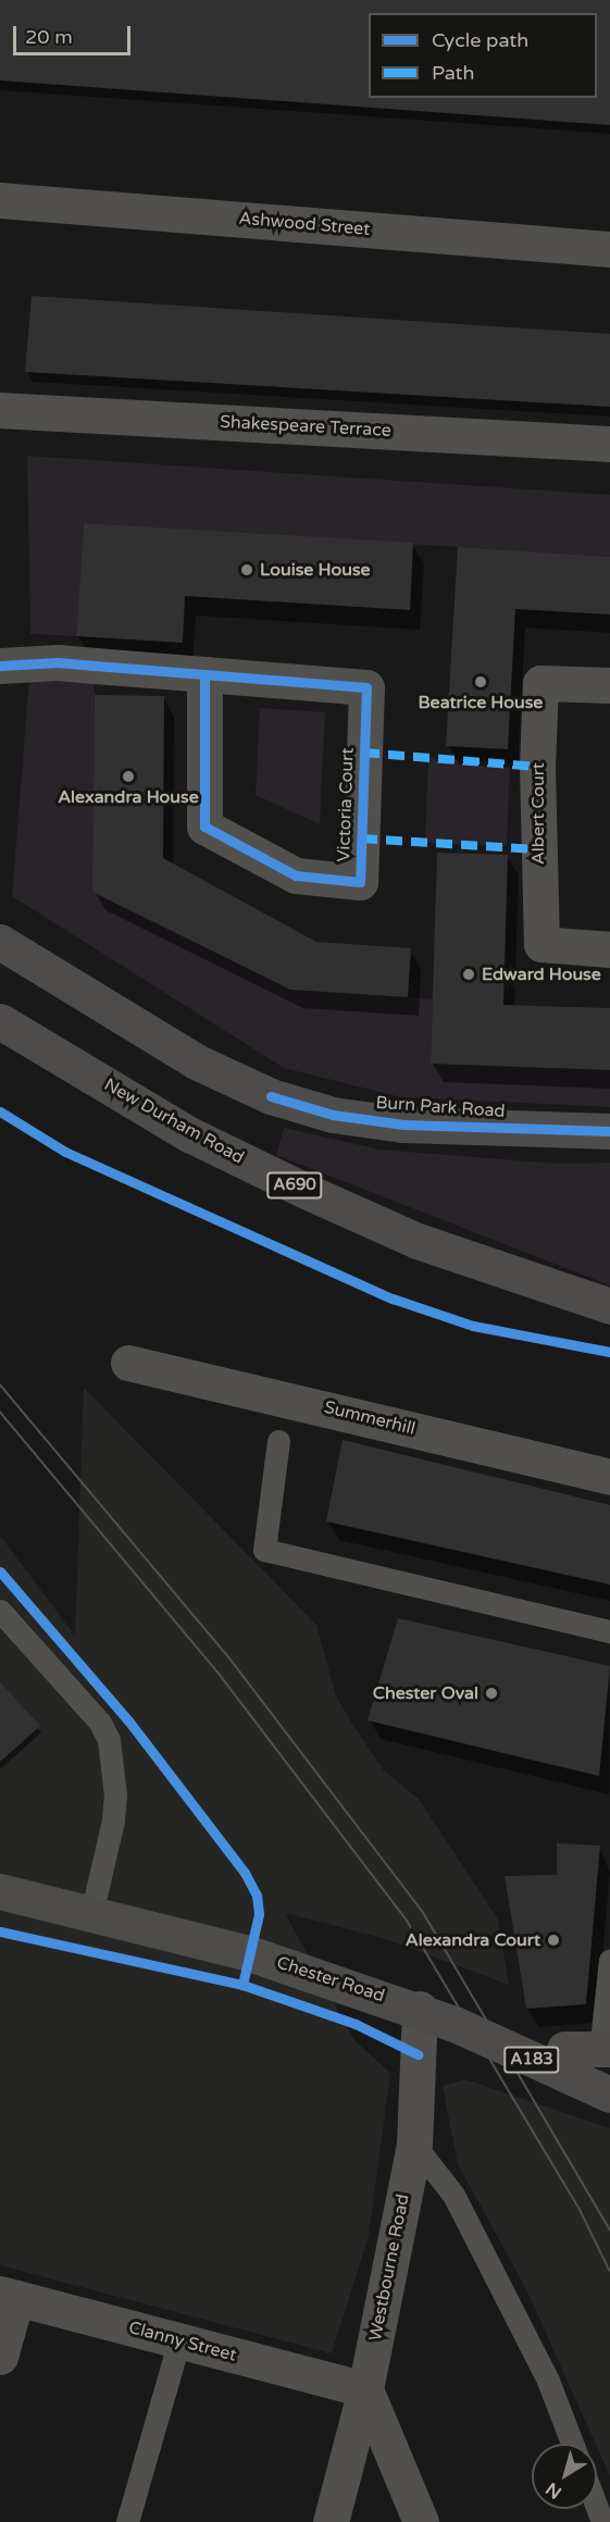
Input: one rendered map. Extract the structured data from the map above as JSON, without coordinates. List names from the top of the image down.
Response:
{
  "streets": {
    "highway": ["Burn Park Road", "New Durham Road", "A690"],
    "main road": ["Chester Road", "A183"],
    "street": [
      "Ashwood Street",
      "Shakespeare Terrace",
      "Victoria Court",
      "Albert Court",
      "Summerhill",
      "Westbourne Road",
      "Clanny Street"
    ]
  },
  "crossings": [
    ["Chester Road", "Westbourne Road"],
    ["Westbourne Road", "Clanny Street"]
  ],
  "places": [
    "Louise House",
    "Beatrice House",
    "Alexandra House",
    "Edward House",
    "Chester Oval",
    "Alexandra Court"
  ],
  "legend": ["Cycle path", "Path"],
  "scale_bar": "20 m",
  "north": "bottom left"
}
